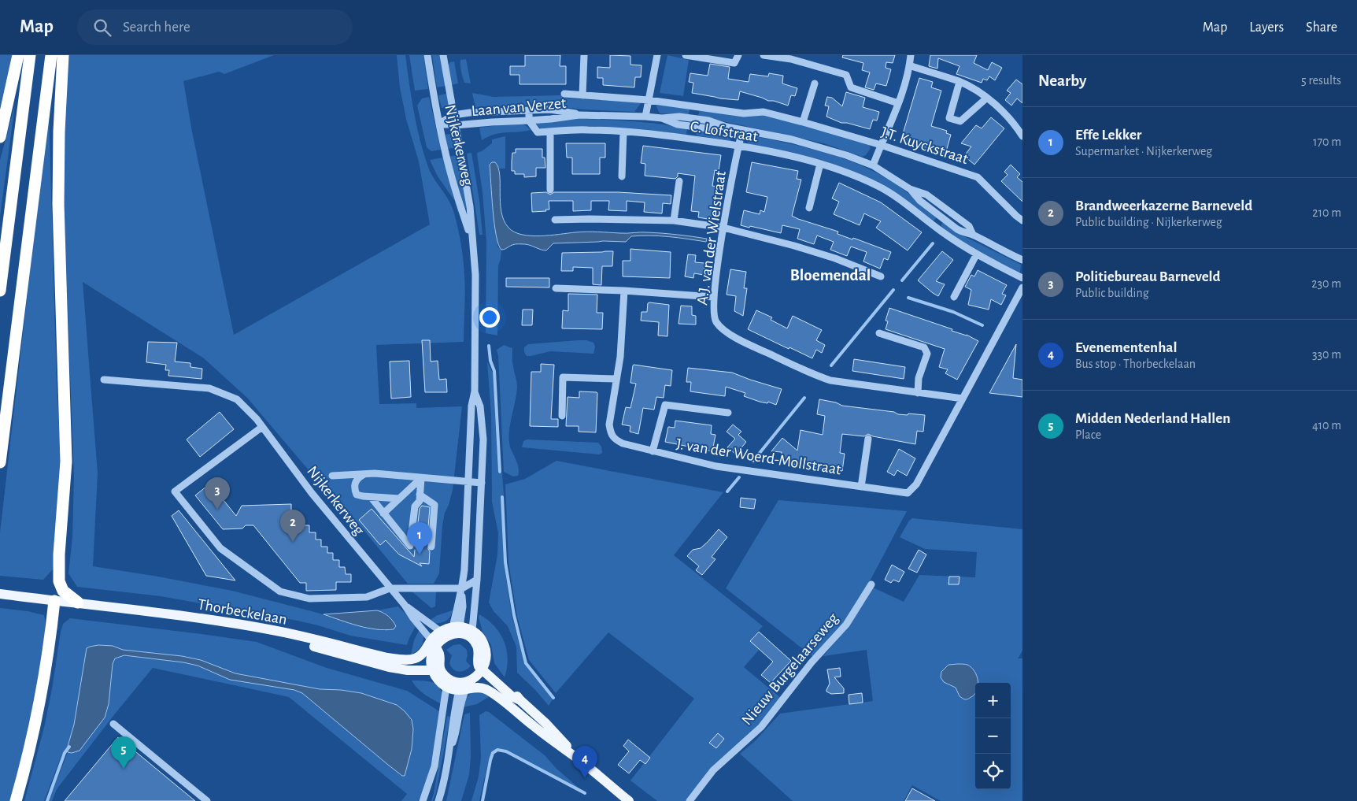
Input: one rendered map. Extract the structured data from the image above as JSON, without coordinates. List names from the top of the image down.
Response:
{
  "streets": {
    "main road": ["Thorbeckelaan"],
    "street": [
      "Laan van Verzet",
      "C. Lofstraat",
      "Nijkerkerweg",
      "J.T. Kuyckstraat",
      "A.J. van der Wielstraat",
      "J. van der Woerd-Mollstraat",
      "Nieuw Burgelaarseweg"
    ]
  },
  "crossings": [
    ["Laan van Verzet", "C. Lofstraat"],
    ["Laan van Verzet", "Nijkerkerweg"],
    ["Laan van Verzet", "A.J. van der Wielstraat"],
    ["C. Lofstraat", "A.J. van der Wielstraat"],
    ["Nijkerkerweg", "Thorbeckelaan"],
    ["A.J. van der Wielstraat", "J. van der Woerd-Mollstraat"]
  ],
  "districts": ["Bloemendal"],
  "page": {
    "header": "Map",
    "search": "Search here",
    "nav": ["Map", "Layers", "Share"],
    "heading": ["Nearby", "5 results"],
    "list": [
      {
        "mark": "1",
        "name": "Effe Lekker",
        "note": "Supermarket · Nijkerkerweg",
        "value": "170 m"
      },
      {
        "mark": "2",
        "name": "Brandweerkazerne Barneveld",
        "note": "Public building · Nijkerkerweg",
        "value": "210 m"
      },
      {
        "mark": "3",
        "name": "Politiebureau Barneveld",
        "note": "Public building",
        "value": "230 m"
      },
      {
        "mark": "4",
        "name": "Evenementenhal",
        "note": "Bus stop · Thorbeckelaan",
        "value": "330 m"
      },
      {
        "mark": "5",
        "name": "Midden Nederland Hallen",
        "note": "Place",
        "value": "410 m"
      }
    ],
    "pins": [
      "3",
      "2",
      "1",
      "5",
      "4"
    ],
    "map_buttons": ["+", "−"]
  }
}
